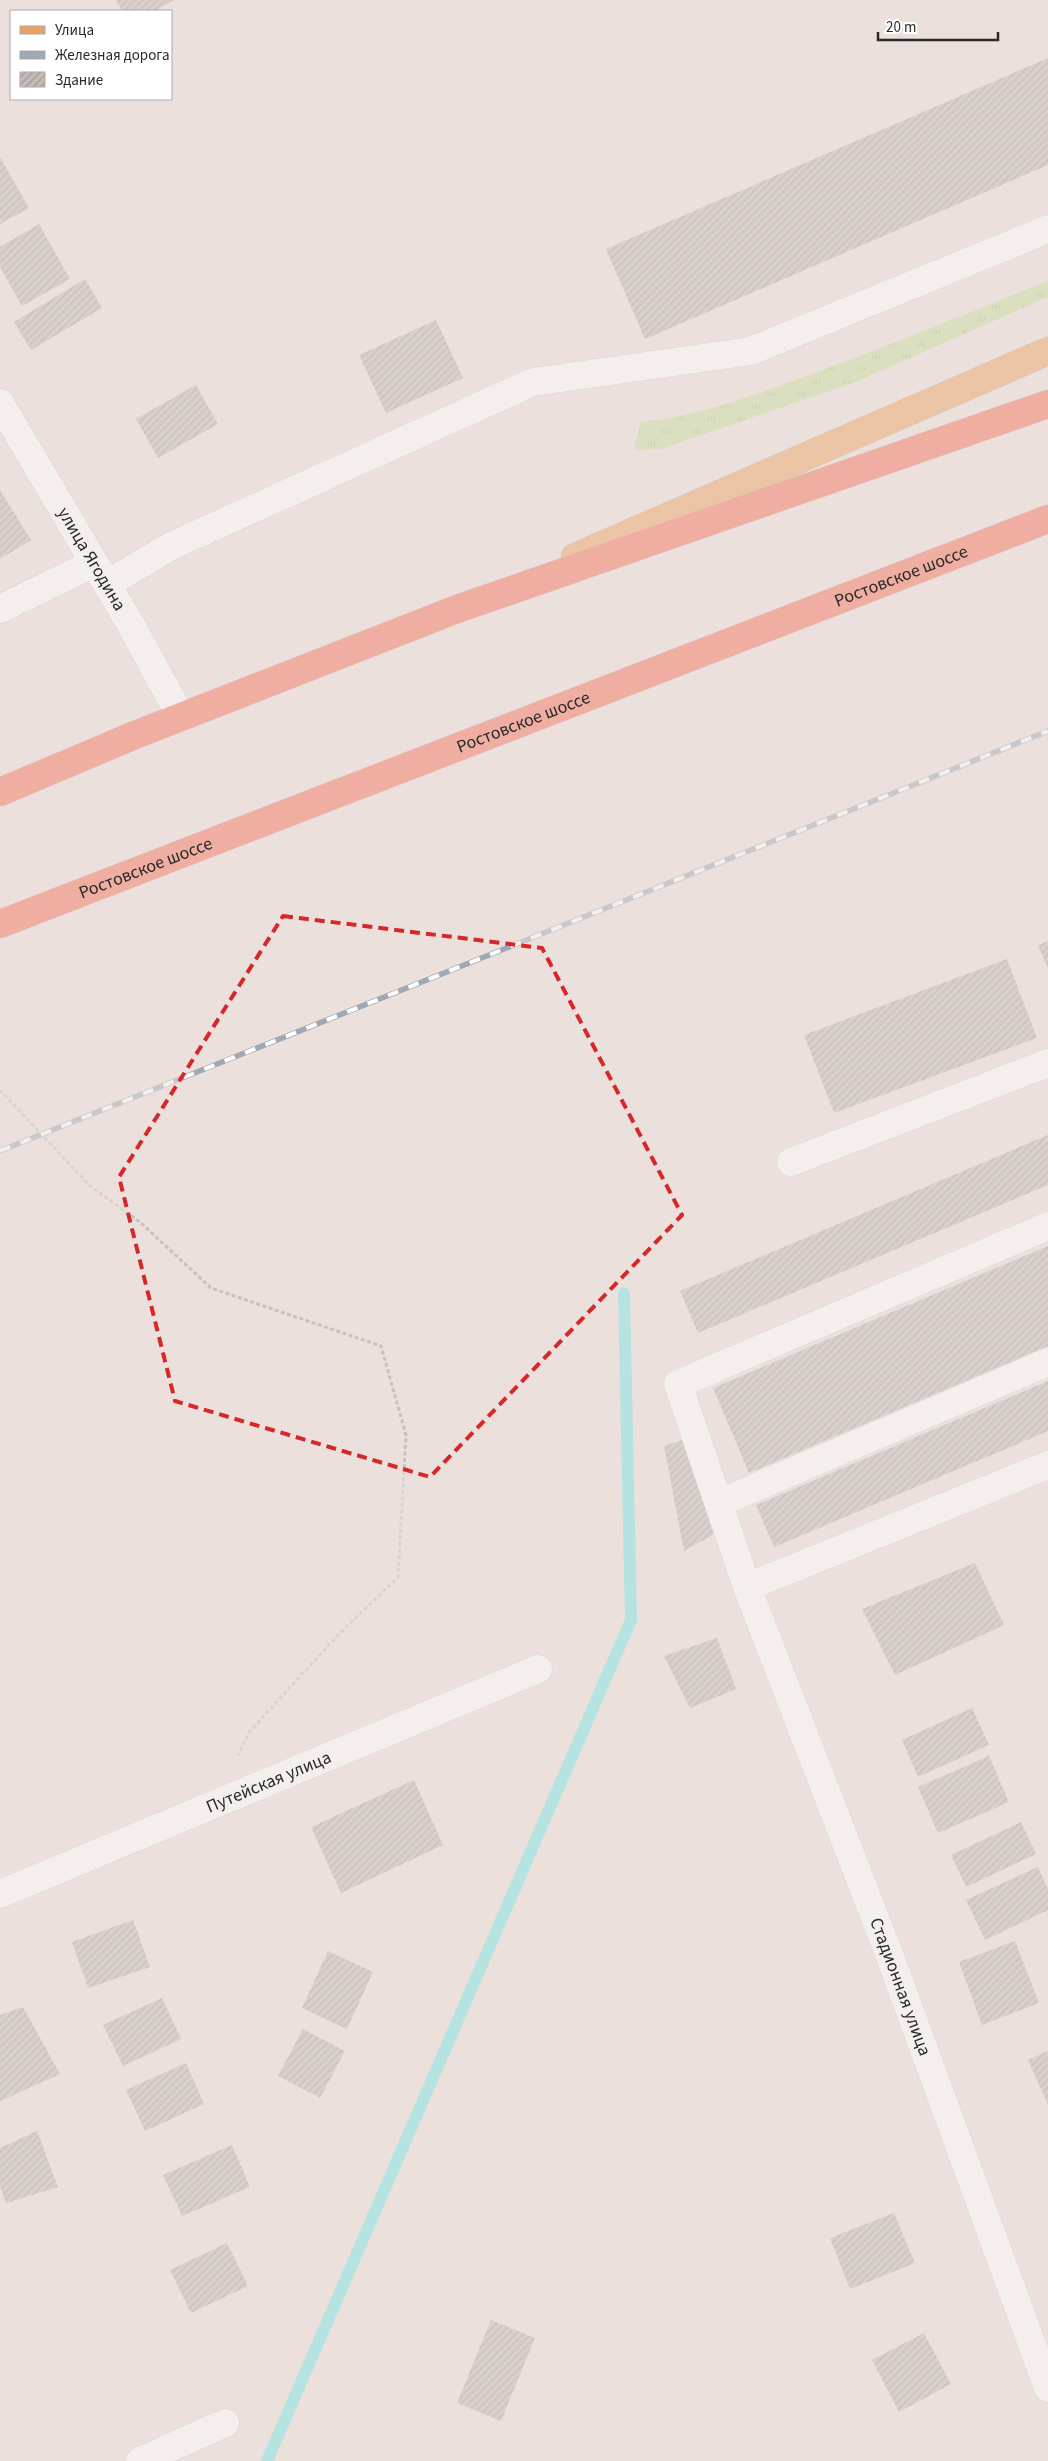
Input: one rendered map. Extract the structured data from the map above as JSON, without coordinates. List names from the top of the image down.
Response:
{
  "streets": {
    "highway": ["Ростовское шоссе"],
    "street": ["улица Ягодина", "Путейская улица", "Стадионная улица"]
  },
  "legend": ["Улица", "Железная дорога", "Здание"],
  "scale_bar": "20 m"
}
